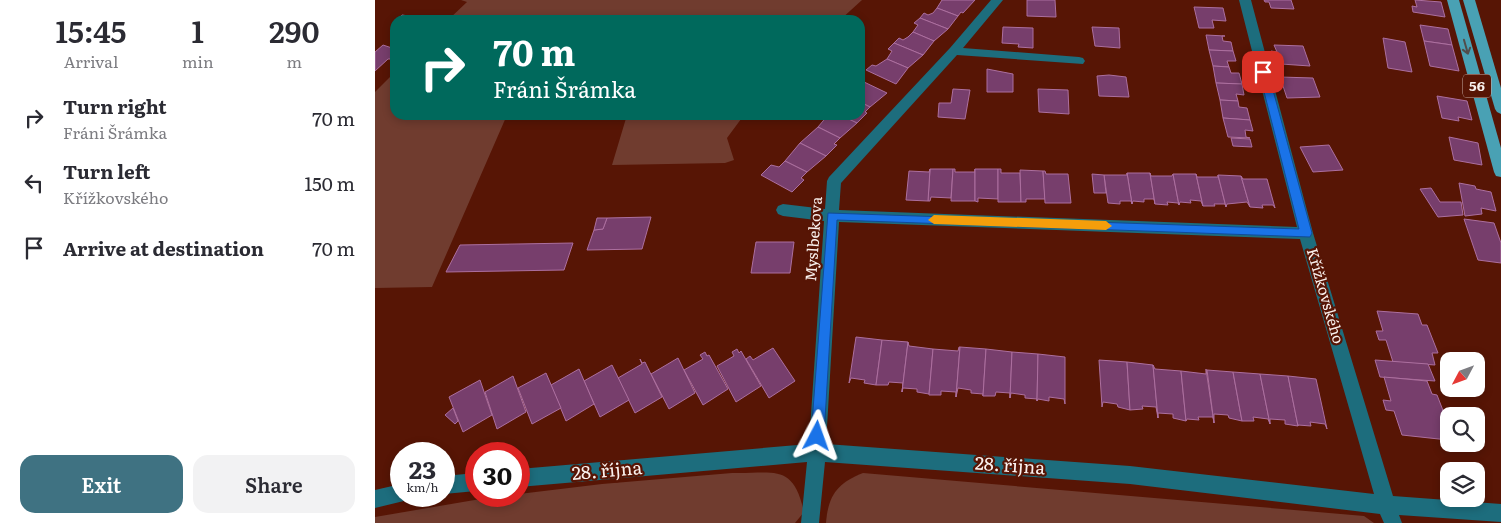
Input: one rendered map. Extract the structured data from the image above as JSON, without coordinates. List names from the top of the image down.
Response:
{
  "streets": {
    "main road": ["56"],
    "street": ["Myslbekova", "Křížkovského", "28. října"]
  },
  "crossings": [
    ["Myslbekova", "28. října"],
    ["Křížkovského", "28. října"]
  ],
  "north": "bottom left",
  "page": {
    "eta": [
      "15:45",
      "Arrival",
      "1",
      "min",
      "290",
      "m"
    ],
    "turn": ["70 m", "Fráni Šrámka"],
    "list": [
      {
        "name": "Turn right",
        "note": "Fráni Šrámka",
        "value": "70 m"
      },
      {
        "name": "Turn left",
        "note": "Křížkovského",
        "value": "150 m"
      },
      {
        "name": "Arrive at destination",
        "value": "70 m"
      }
    ],
    "speed": "23 km/h",
    "limit": "30",
    "buttons": ["Exit", "Share"]
  }
}
